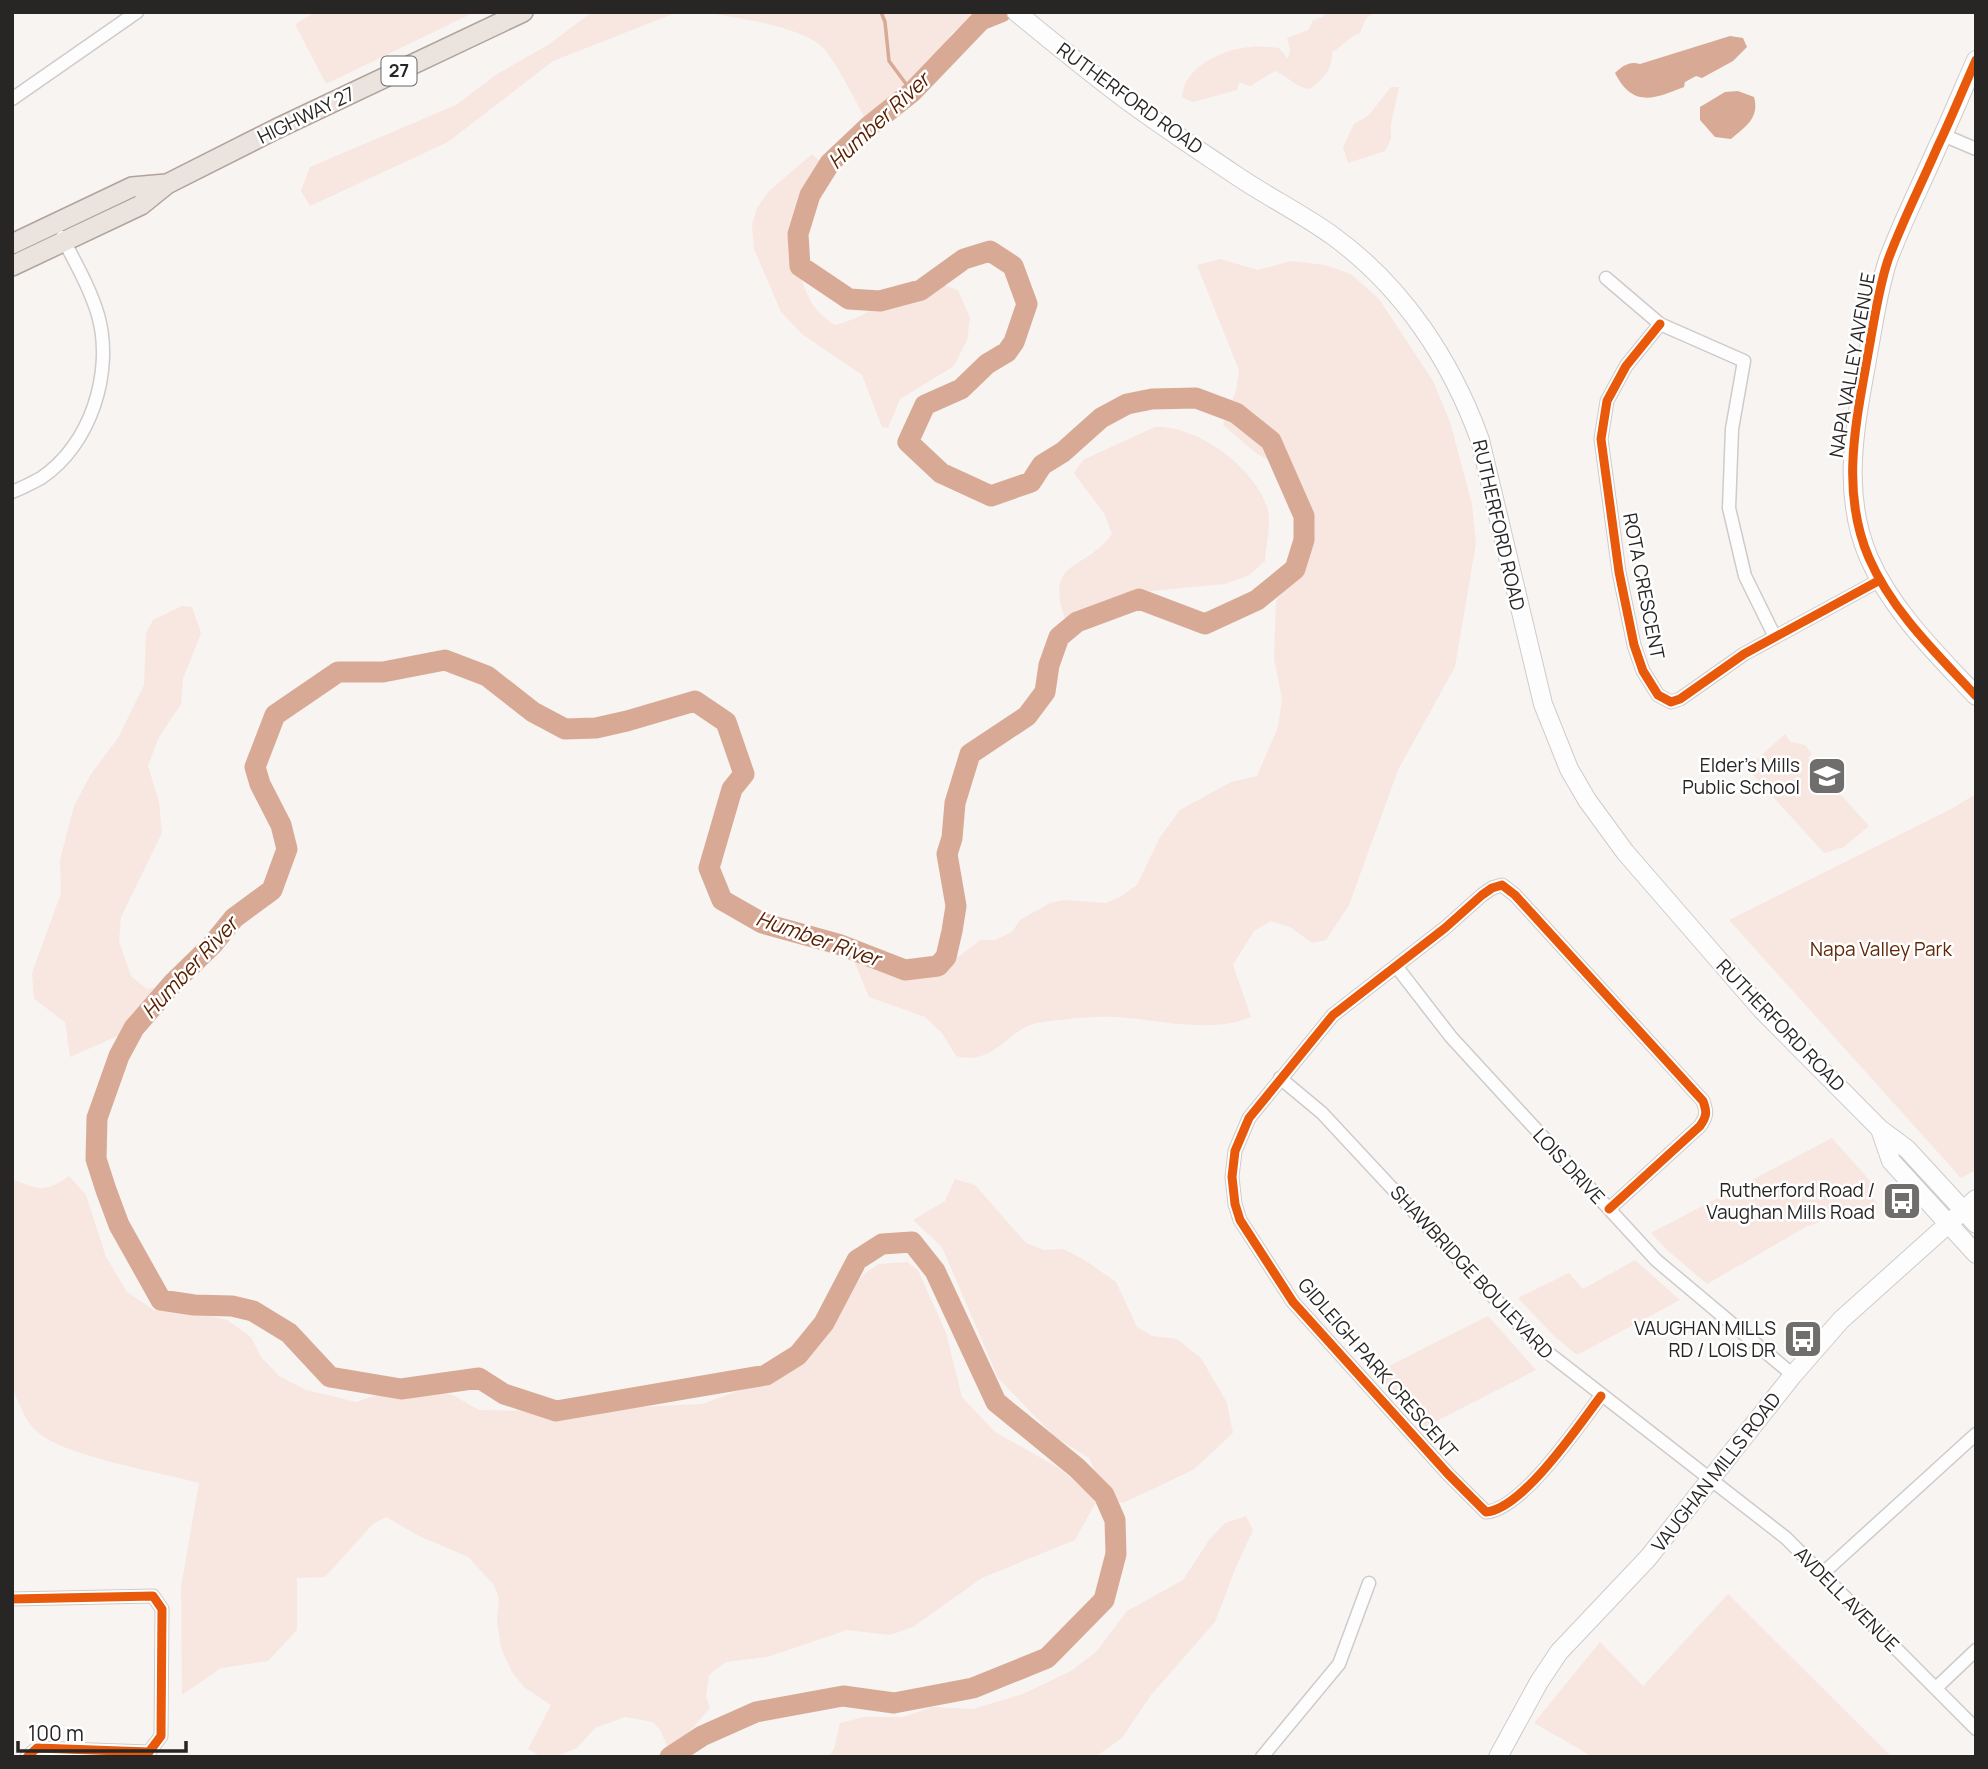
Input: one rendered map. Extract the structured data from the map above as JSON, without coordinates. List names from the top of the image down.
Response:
{
  "streets": {
    "main road": [
      "27",
      "RUTHERFORD ROAD",
      "HIGHWAY 27",
      "NAPA VALLEY AVENUE",
      "VAUGHAN MILLS ROAD"
    ],
    "street": [
      "ROTA CRESCENT",
      "LOIS DRIVE",
      "SHAWBRIDGE BOULEVARD",
      "GIDLEIGH PARK CRESCENT",
      "AVDELL AVENUE"
    ]
  },
  "crossings": [
    ["RUTHERFORD ROAD", "VAUGHAN MILLS ROAD"],
    ["NAPA VALLEY AVENUE", "ROTA CRESCENT"],
    ["LOIS DRIVE", "GIDLEIGH PARK CRESCENT"],
    ["LOIS DRIVE", "VAUGHAN MILLS ROAD"],
    ["SHAWBRIDGE BOULEVARD", "GIDLEIGH PARK CRESCENT"],
    ["SHAWBRIDGE BOULEVARD", "VAUGHAN MILLS ROAD"],
    ["SHAWBRIDGE BOULEVARD", "AVDELL AVENUE"],
    ["VAUGHAN MILLS ROAD", "AVDELL AVENUE"]
  ],
  "water": ["Humber River"],
  "parks": ["Napa Valley Park"],
  "places": {
    "school or university": ["Elder's Mills Public School"],
    "bus stop": ["Rutherford Road / Vaughan Mills Road", "VAUGHAN MILLS RD / LOIS DR"]
  },
  "scale_bar": "100 m"
}
